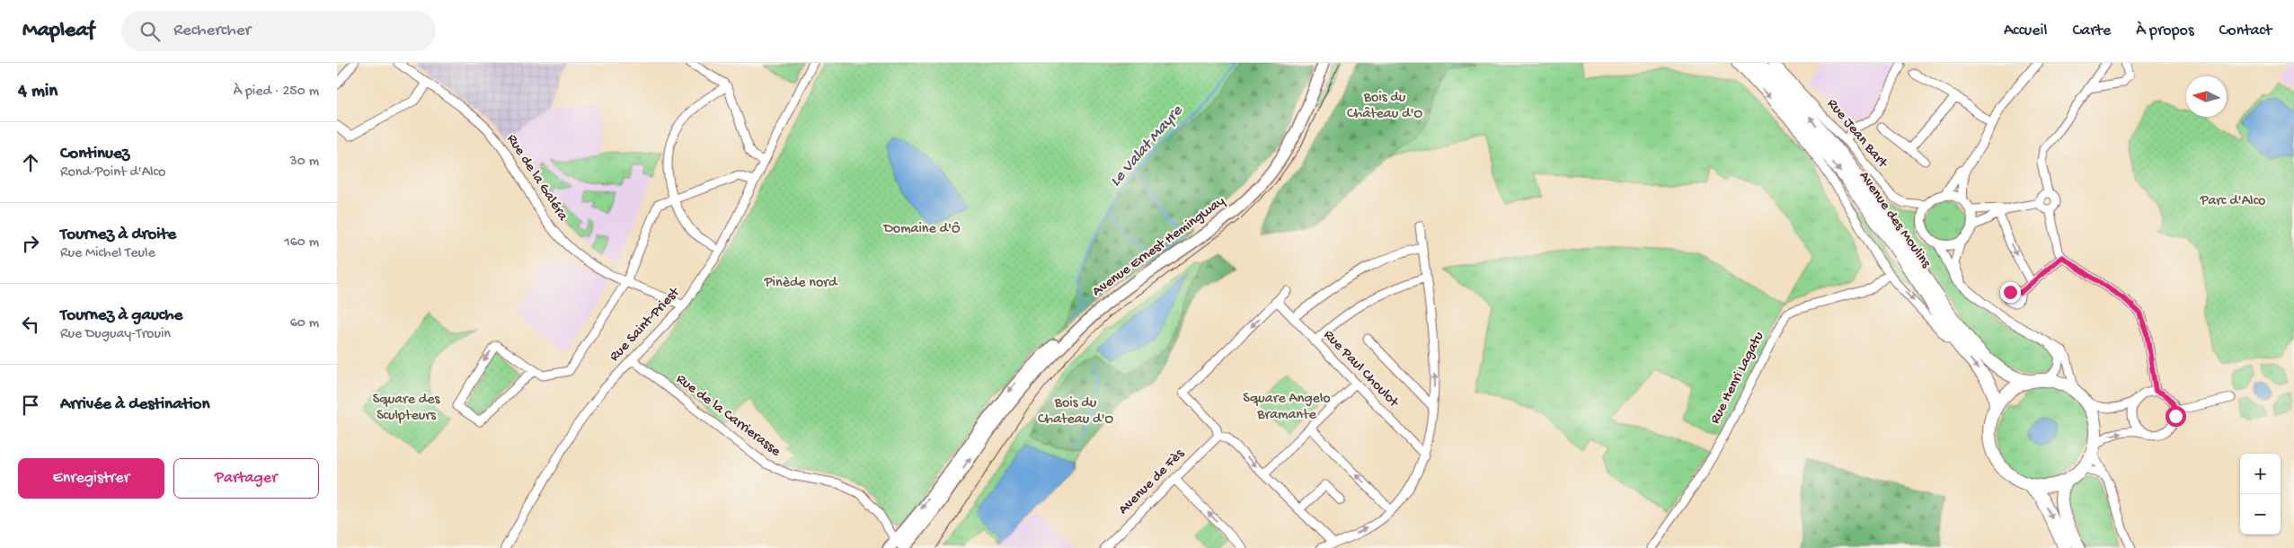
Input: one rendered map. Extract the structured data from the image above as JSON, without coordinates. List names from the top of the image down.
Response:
{
  "streets": {
    "main road": ["Avenue des Moulins", "Avenue Ernest Hemingway"],
    "street": [
      "Rue Jean Bart",
      "Rue de la Galéra",
      "Rue Saint-Priest",
      "Rue Paul Choulot",
      "Rue Henri Lagatu",
      "Rue de la Carrierasse",
      "Avenue de Fès"
    ]
  },
  "crossings": [
    ["Rue de la Galéra", "Rue Saint-Priest"],
    ["Avenue Ernest Hemingway", "Rue de la Carrierasse"],
    ["Rue Saint-Priest", "Rue de la Carrierasse"]
  ],
  "water": ["Le Valat Mayre"],
  "parks": [
    "Bois du Château d'O",
    "Parc d'Alco",
    "Domaine d'Ô",
    "Pinède nord",
    "Square Angelo Bramante",
    "Square des Sculpteurs",
    "Bois du Chateau d'O"
  ],
  "north": "left",
  "page": {
    "header": "Mapleaf",
    "search": "Rechercher",
    "nav": [
      "Accueil",
      "Carte",
      "À propos",
      "Contact"
    ],
    "heading": ["4 min", "À pied · 250 m"],
    "list": [
      ["Continuez", "Rond-Point d'Alco", "30 m"],
      ["Tournez à droite", "Rue Michel Teule", "160 m"],
      ["Tournez à gauche", "Rue Duguay-Trouin", "60 m"],
      "Arrivée à destination"
    ],
    "buttons": ["Enregistrer", "Partager"],
    "map_buttons": ["+", "−"]
  }
}
